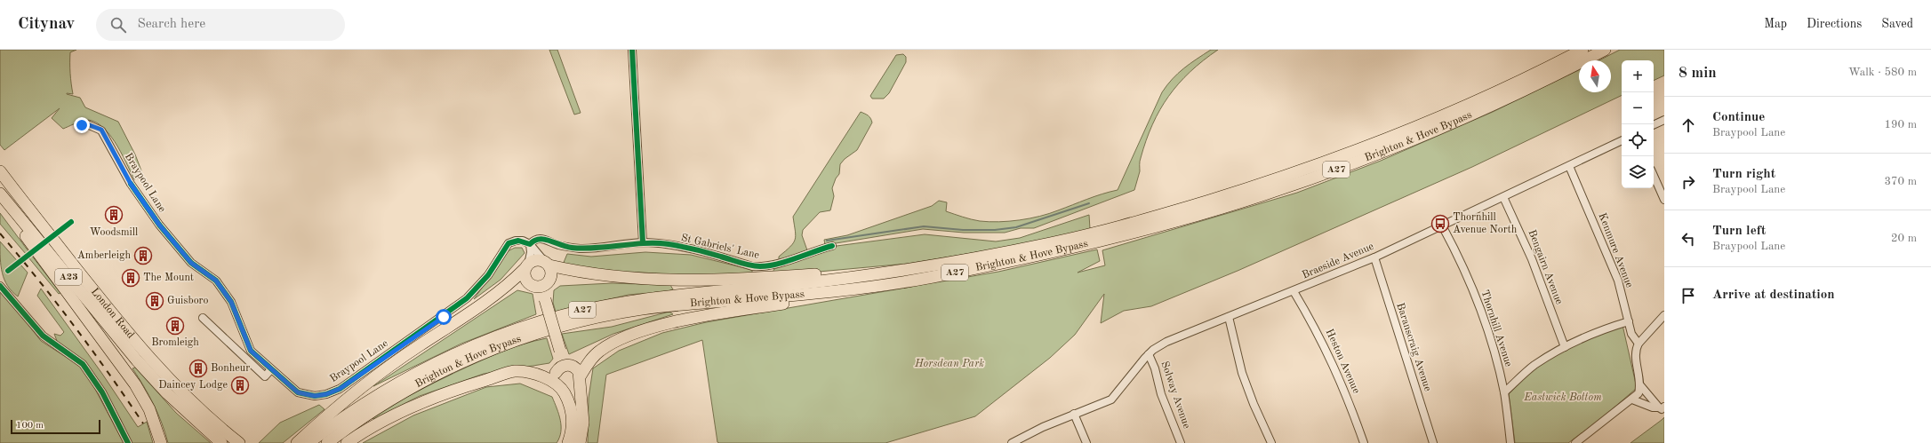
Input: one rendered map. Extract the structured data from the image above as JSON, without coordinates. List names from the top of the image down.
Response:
{
  "streets": {
    "highway": [
      "Brighton & Hove Bypass",
      "A27",
      "A23",
      "London Road"
    ],
    "street": [
      "Braypool Lane",
      "St Gabriels' Lane",
      "Kenmure Avenue",
      "Braeside Avenue",
      "Bengairn Avenue",
      "Thornhill Avenue",
      "Baranscraig Avenue",
      "Heston Avenue",
      "Solway Avenue"
    ]
  },
  "crossings": [
    ["Brighton & Hove Bypass", "A27"],
    ["Braypool Lane", "St Gabriels' Lane"],
    ["Kenmure Avenue", "Braeside Avenue"],
    ["Braeside Avenue", "Bengairn Avenue"],
    ["Braeside Avenue", "Thornhill Avenue"],
    ["Braeside Avenue", "Baranscraig Avenue"],
    ["Braeside Avenue", "Heston Avenue"],
    ["Braeside Avenue", "Solway Avenue"]
  ],
  "parks": ["Horsdean Park", "Eastwick Bottom"],
  "places": {
    "building": [
      "Woodsmill",
      "Amberleigh",
      "The Mount",
      "Guisboro",
      "Bromleigh",
      "Bonheur",
      "Daincey Lodge"
    ],
    "bus stop": ["Thornhill Avenue North"]
  },
  "scale_bar": "100 m",
  "north": "top",
  "page": {
    "header": "Citynav",
    "search": "Search here",
    "nav": ["Map", "Directions", "Saved"],
    "heading": ["8 min", "Walk · 580 m"],
    "map_buttons": ["+", "−"],
    "list": [
      ["Continue", "Braypool Lane", "190 m"],
      ["Turn right", "Braypool Lane", "370 m"],
      ["Turn left", "Braypool Lane", "20 m"],
      "Arrive at destination"
    ],
    "scale": "100 m"
  }
}
